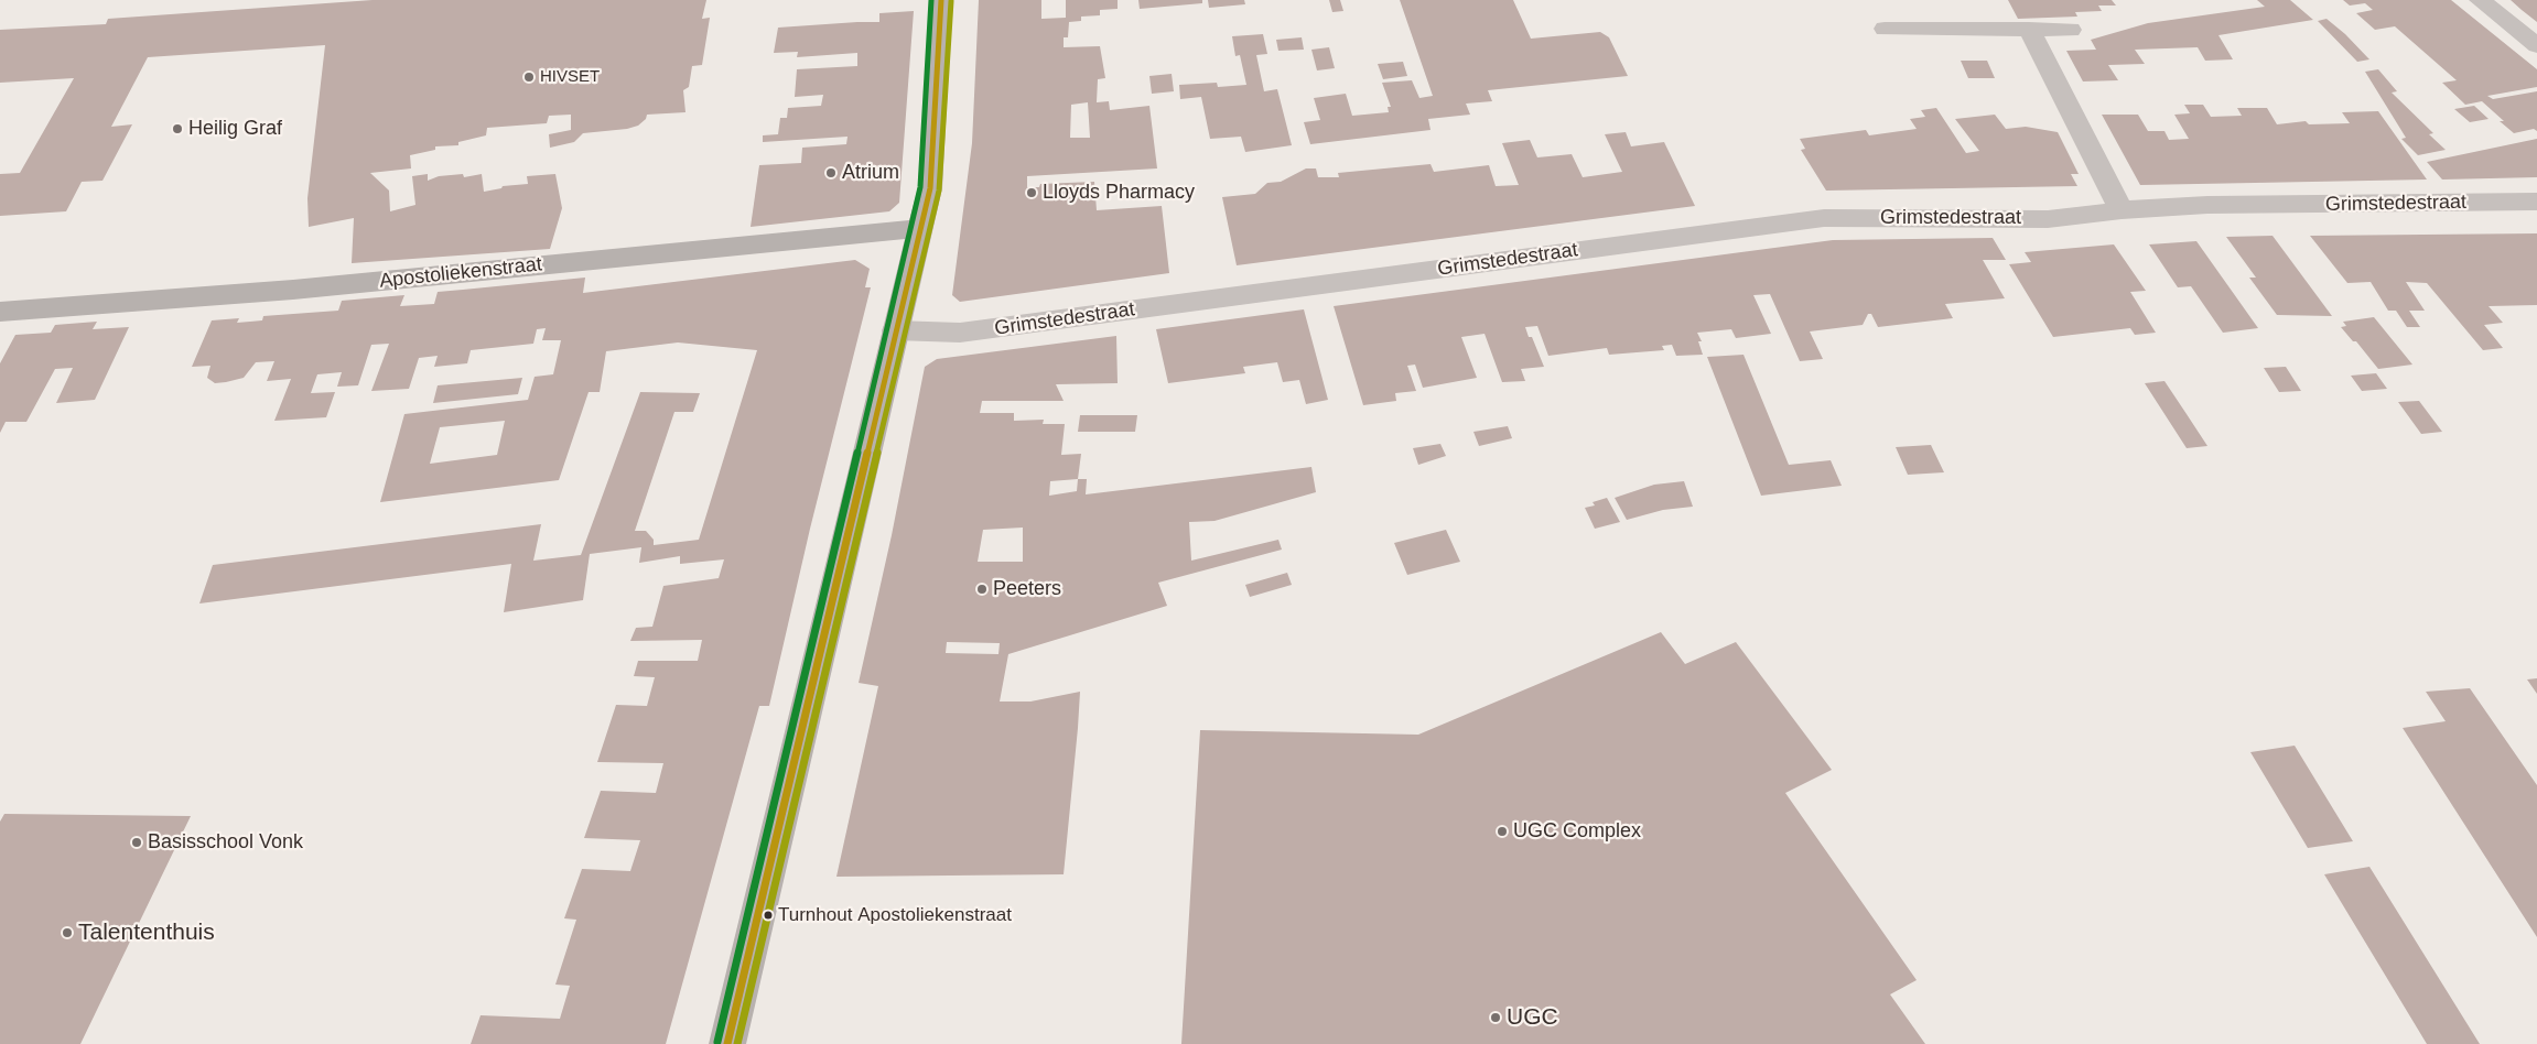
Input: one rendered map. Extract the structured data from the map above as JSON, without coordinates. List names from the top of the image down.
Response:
{
  "streets": {
    "street": ["Grimstedestraat", "Apostoliekenstraat"]
  },
  "places": [
    "HIVSET",
    "Heilig Graf",
    "Atrium",
    "Lloyds Pharmacy",
    "Peeters",
    "UGC Complex",
    "Basisschool Vonk",
    "Turnhout Apostoliekenstraat",
    "Talententhuis",
    "UGC"
  ]
}
